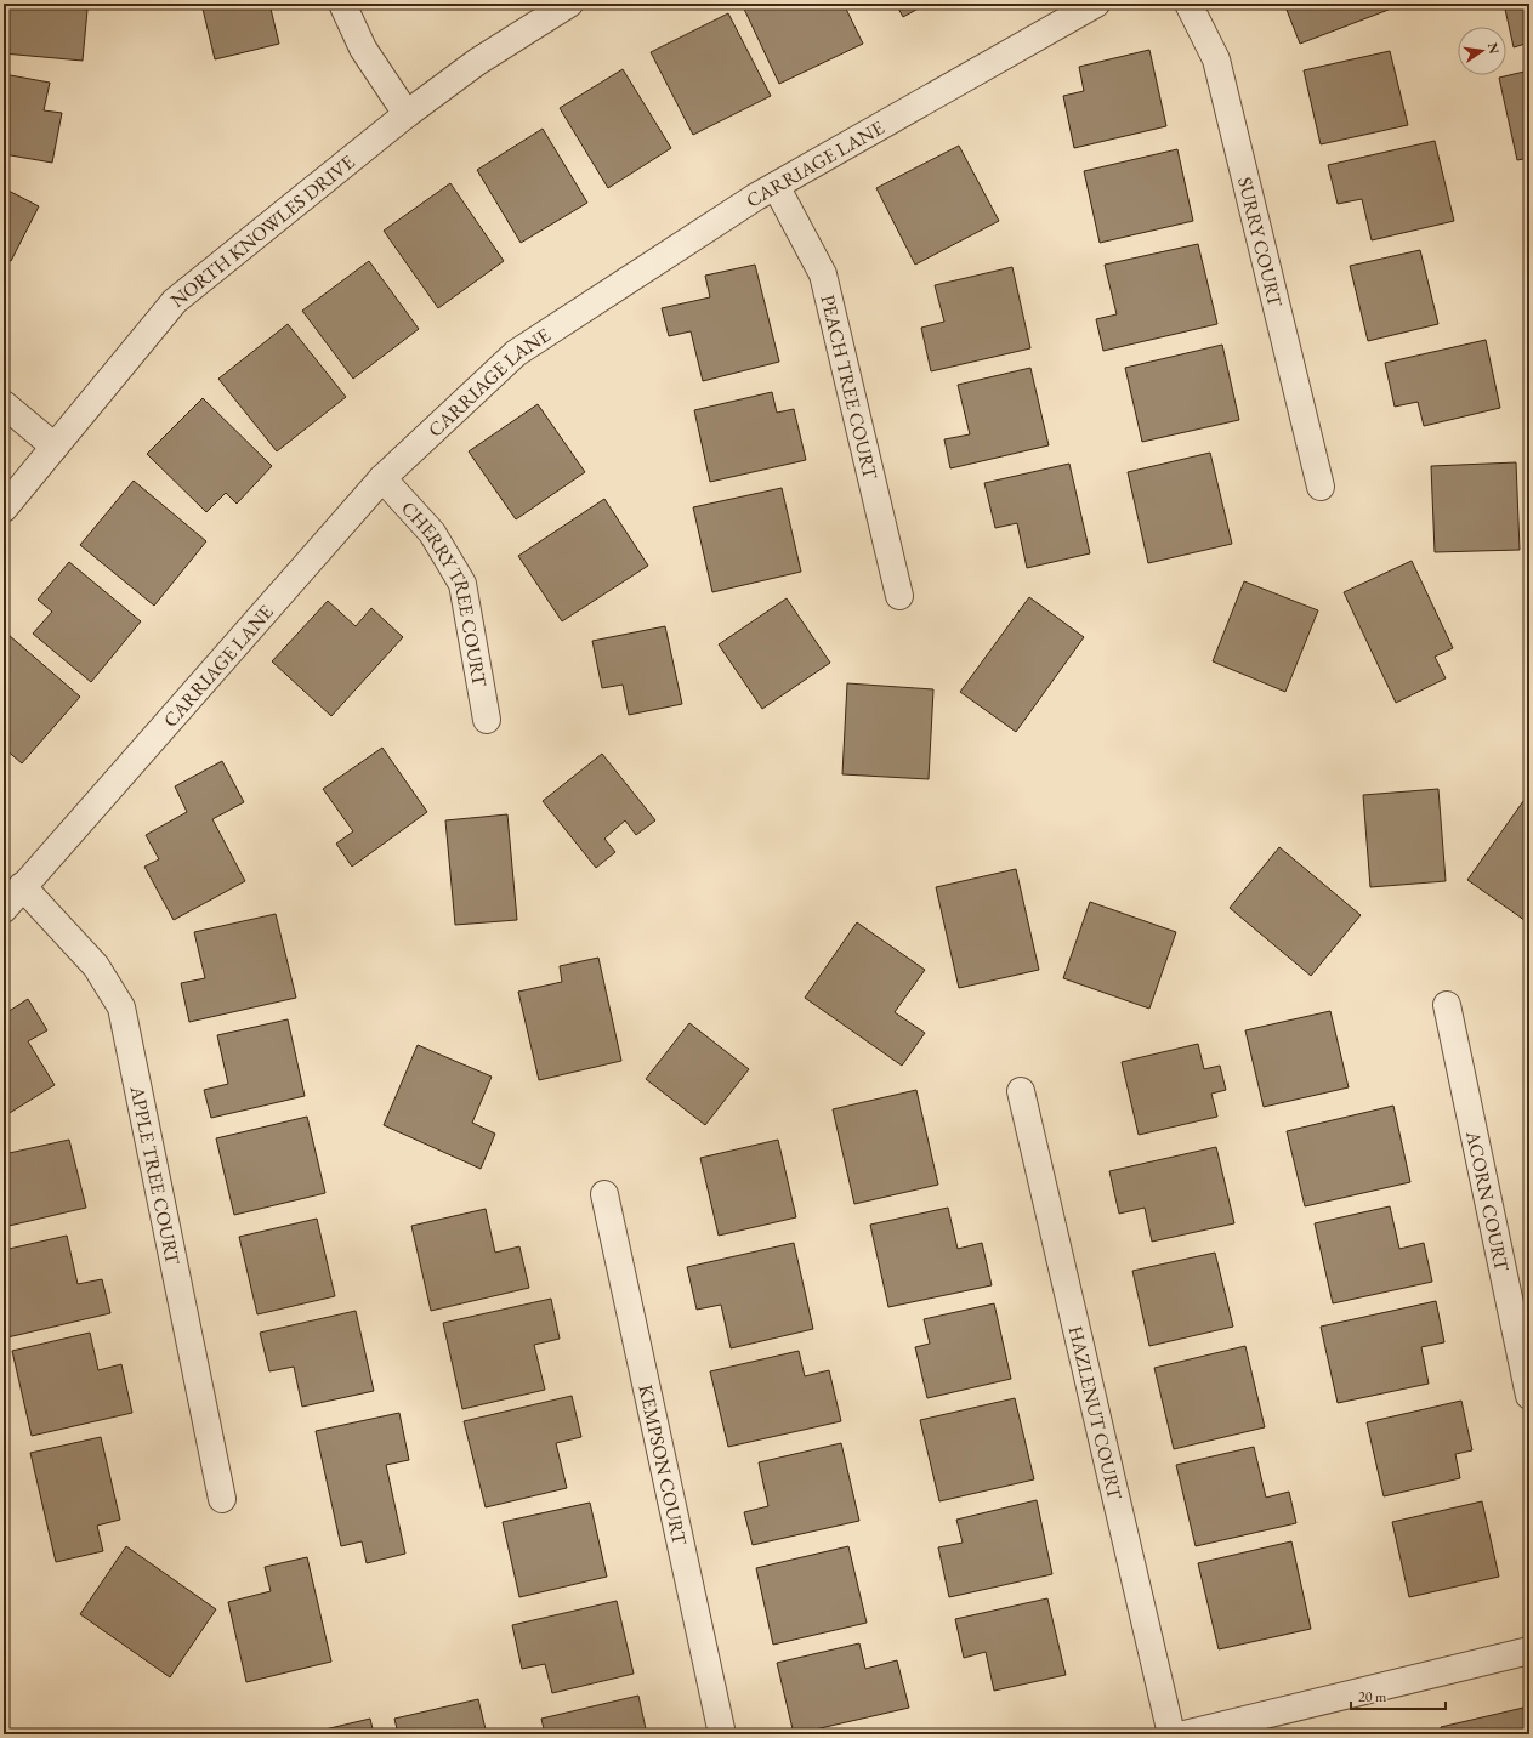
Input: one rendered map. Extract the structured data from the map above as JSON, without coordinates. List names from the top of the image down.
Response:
{
  "streets": {
    "street": [
      "CARRIAGE LANE",
      "NORTH KNOWLES DRIVE",
      "SURRY COURT",
      "PEACH TREE COURT",
      "CHERRY TREE COURT",
      "APPLE TREE COURT",
      "ACORN COURT",
      "HAZLENUT COURT",
      "KEMPSON COURT"
    ]
  },
  "crossings": [
    ["CARRIAGE LANE", "PEACH TREE COURT"],
    ["CARRIAGE LANE", "CHERRY TREE COURT"],
    ["CARRIAGE LANE", "APPLE TREE COURT"]
  ],
  "scale_bar": "20 m",
  "north": "right"
}
